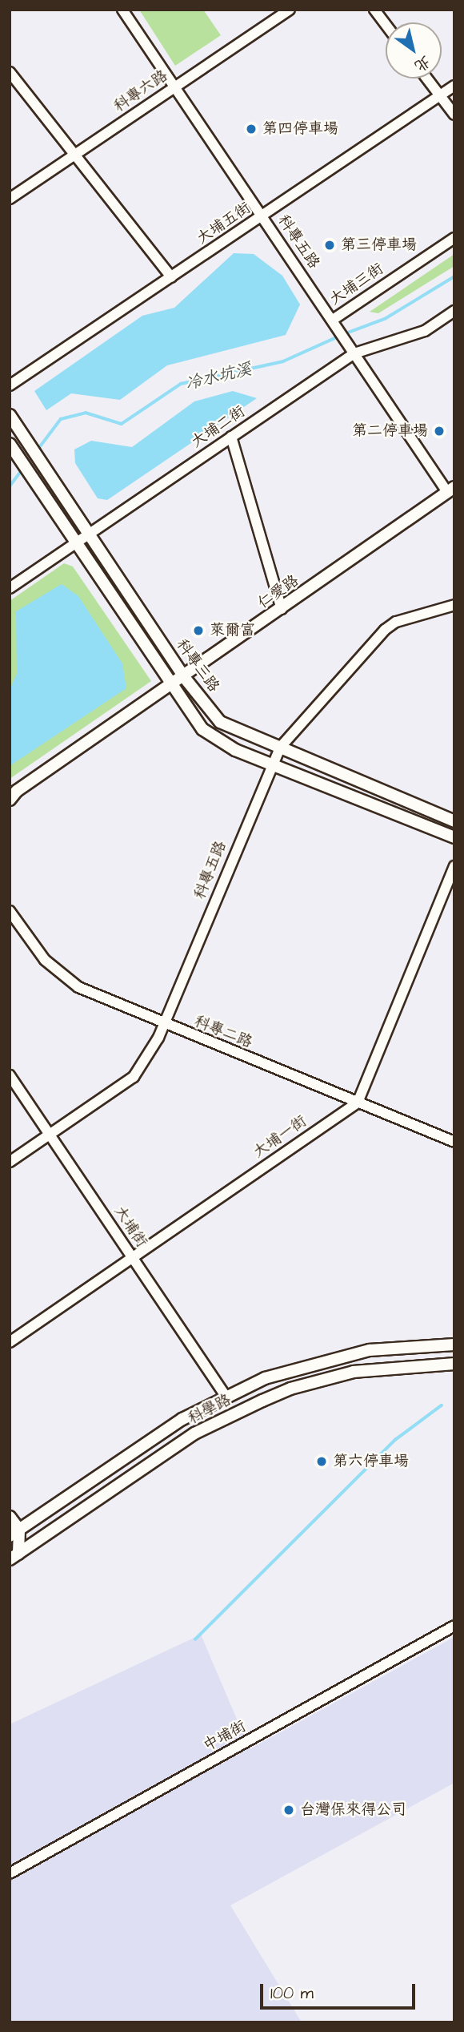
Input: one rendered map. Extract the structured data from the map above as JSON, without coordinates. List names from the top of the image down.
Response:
{
  "streets": {
    "street": [
      "科專六路",
      "大埔五街",
      "科專五路",
      "大埔三街",
      "大埔二街",
      "仁愛路",
      "科專三路",
      "科專二路",
      "大埔一街",
      "大埔街",
      "科學路",
      "中埔街"
    ]
  },
  "crossings": [
    ["科專六路", "科專五路"],
    ["大埔五街", "科專五路"],
    ["科專五路", "大埔三街"],
    ["科專五路", "大埔二街"],
    ["科專五路", "仁愛路"],
    ["科專五路", "科專三路"],
    ["科專五路", "科專二路"],
    ["科專五路", "大埔街"],
    ["大埔二街", "科專三路"],
    ["仁愛路", "科專三路"],
    ["科專二路", "大埔一街"],
    ["大埔一街", "大埔街"],
    ["大埔街", "科學路"]
  ],
  "water": ["冷水坑溪"],
  "places": [
    "第四停車場",
    "第三停車場",
    "第二停車場",
    "萊爾富",
    "第六停車場",
    "台灣保來得公司"
  ],
  "scale_bar": "100 m",
  "north": "bottom right"
}
